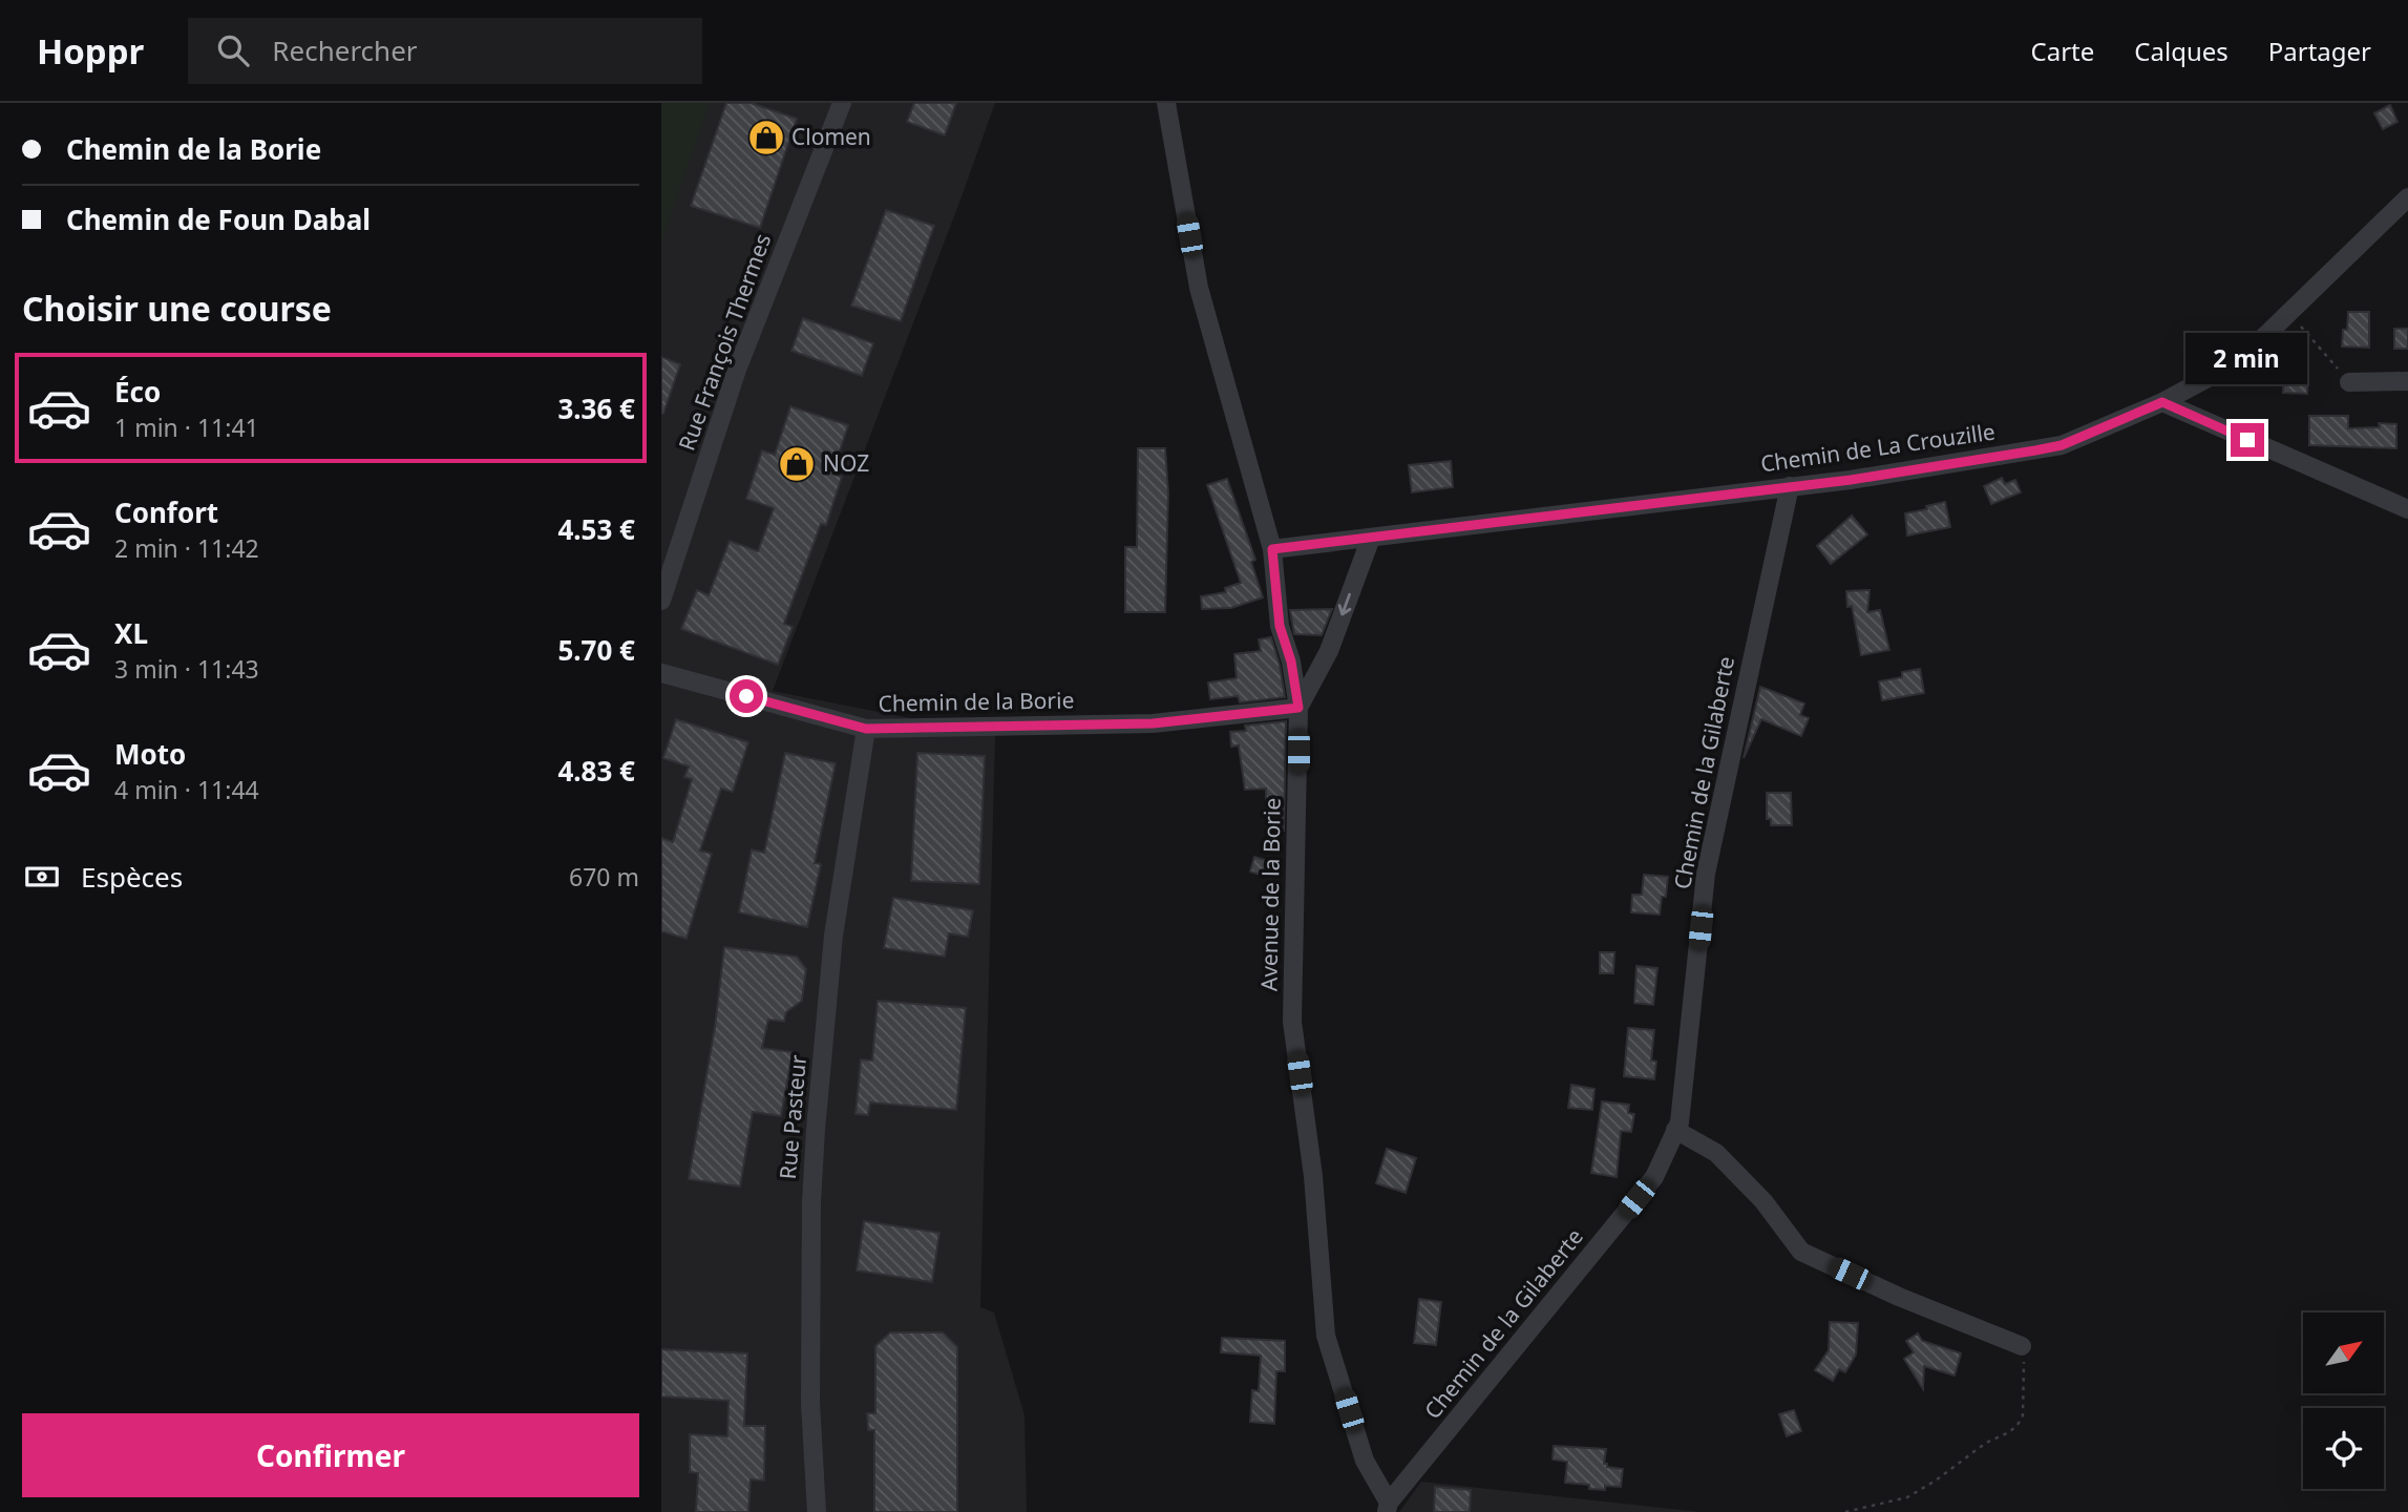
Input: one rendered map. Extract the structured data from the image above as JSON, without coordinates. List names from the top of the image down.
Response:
{
  "streets": {
    "street": [
      "Rue François Thermes",
      "Chemin de La Crouzille",
      "Chemin de la Borie",
      "Chemin de la Gilaberte",
      "Avenue de la Borie",
      "Rue Pasteur"
    ]
  },
  "crossings": [
    ["Chemin de La Crouzille", "Chemin de la Gilaberte"],
    ["Chemin de La Crouzille", "Avenue de la Borie"],
    ["Chemin de la Borie", "Avenue de la Borie"],
    ["Chemin de la Borie", "Rue Pasteur"],
    ["Chemin de la Gilaberte", "Avenue de la Borie"]
  ],
  "places": {
    "shop": ["Clomen", "NOZ"]
  },
  "north": "top right",
  "page": {
    "header": "Hoppr",
    "search": "Rechercher",
    "nav": ["Carte", "Calques", "Partager"],
    "banner": ["Chemin de la Borie", "Chemin de Foun Dabal"],
    "heading": "Choisir une course",
    "bubble": "2 min",
    "list": [
      {
        "name": "Éco",
        "note": "1 min · 11:41",
        "value": "3.36 €"
      },
      {
        "name": "Confort",
        "note": "2 min · 11:42",
        "value": "4.53 €"
      },
      {
        "name": "XL",
        "note": "3 min · 11:43",
        "value": "5.70 €"
      },
      {
        "name": "Moto",
        "note": "4 min · 11:44",
        "value": "4.83 €"
      }
    ],
    "pay": ["Espèces", "670 m"],
    "buttons": "Confirmer"
  }
}
